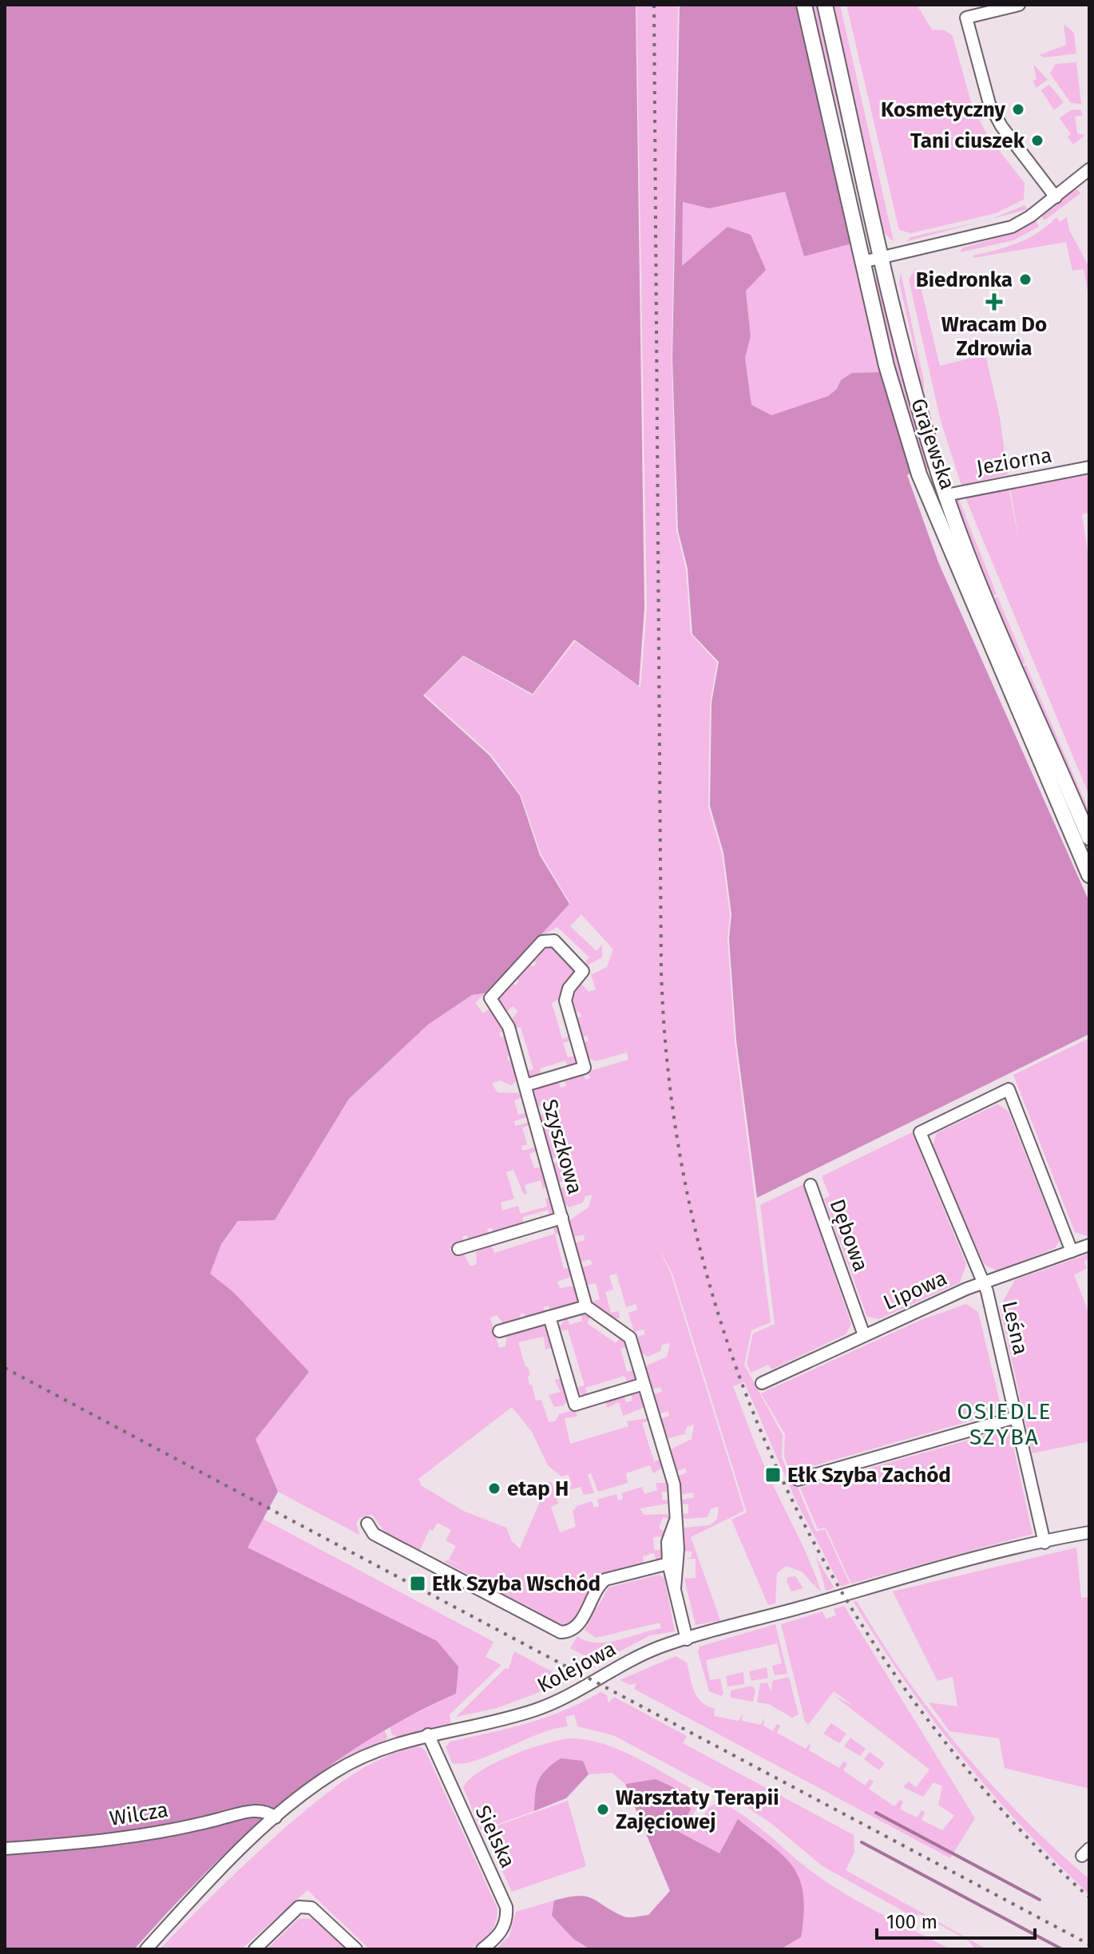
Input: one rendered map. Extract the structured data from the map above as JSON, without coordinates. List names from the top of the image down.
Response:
{
  "streets": {
    "main road": ["Grajewska"],
    "street": [
      "Jeziorna",
      "Szyszkowa",
      "Dębowa",
      "Lipowa",
      "Leśna",
      "Kolejowa",
      "Wilcza",
      "Sielska"
    ]
  },
  "crossings": [
    ["Grajewska", "Jeziorna"],
    ["Dębowa", "Lipowa"],
    ["Lipowa", "Leśna"],
    ["Leśna", "Kolejowa"],
    ["Kolejowa", "Wilcza"],
    ["Kolejowa", "Sielska"]
  ],
  "districts": ["OSIEDLE SZYBA"],
  "places": {
    "other": [
      "Kosmetyczny",
      "Tani ciuszek",
      "Biedronka",
      "etap H",
      "Warsztaty Terapii Zajęciowej"
    ],
    "health": ["Wracam Do Zdrowia"],
    "transit": ["Ełk Szyba Zachód", "Ełk Szyba Wschód"]
  },
  "scale_bar": "100 m"
}
